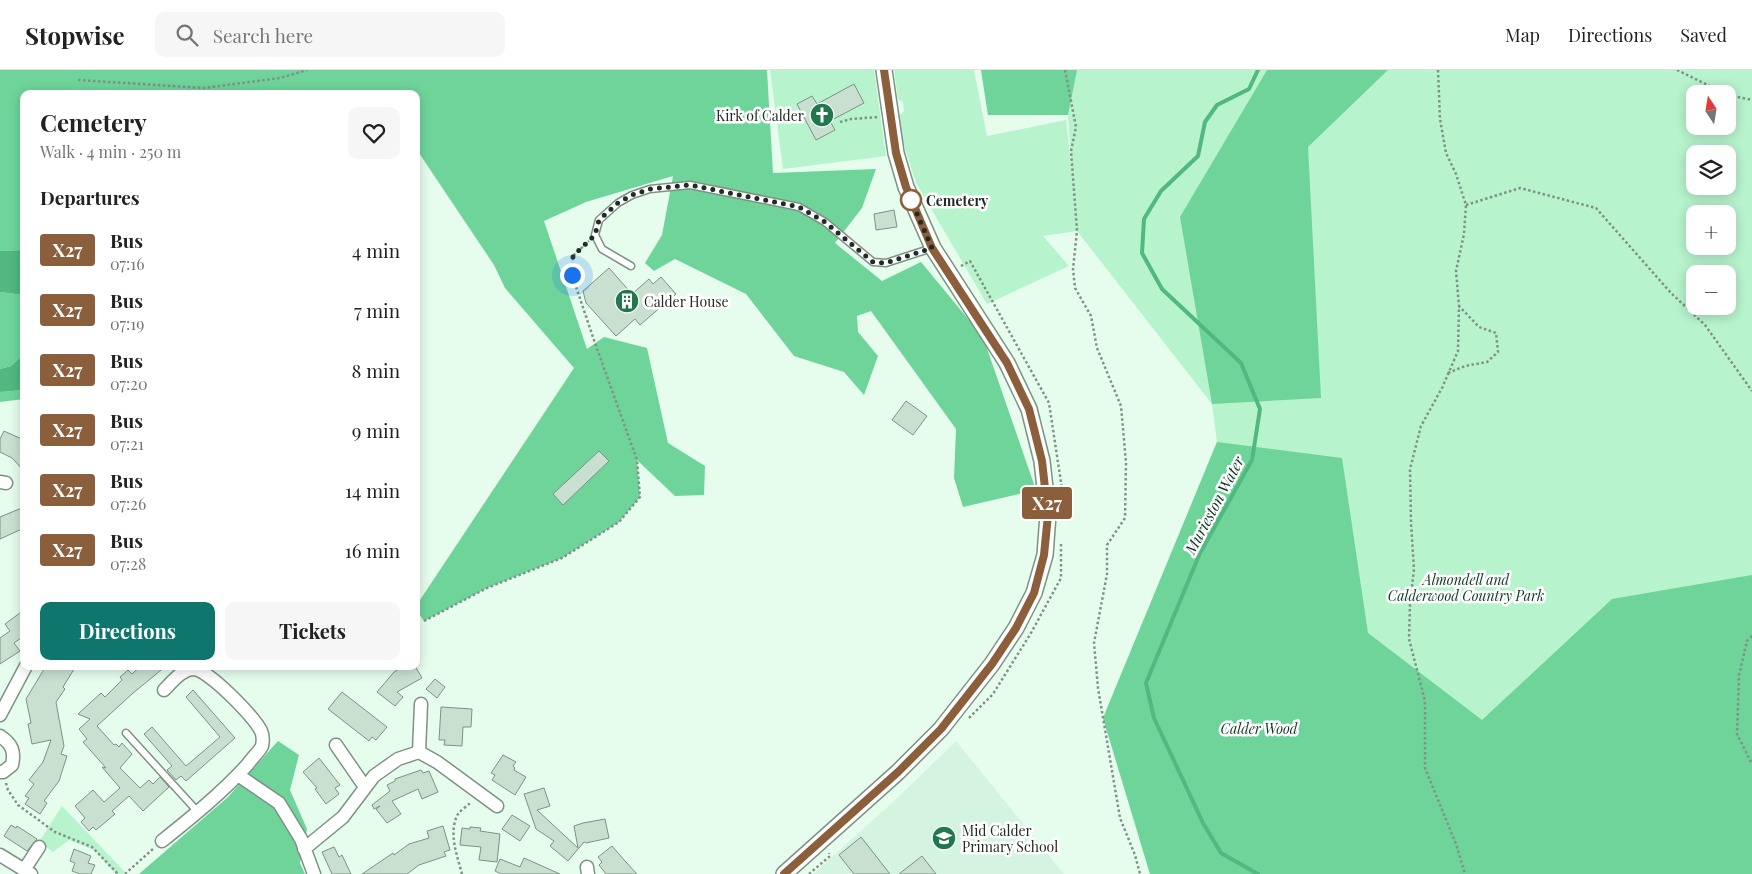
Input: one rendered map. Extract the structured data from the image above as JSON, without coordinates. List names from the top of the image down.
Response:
{
  "water": ["Murieston Water"],
  "parks": ["Almondell and Calderwood Country Park", "Calder Wood"],
  "places": {
    "church": ["Kirk of Calder"],
    "other": ["Cemetery"],
    "building": ["Calder House"],
    "school or university": ["Mid Calder Primary School"]
  },
  "lines": ["bus line X27"],
  "north": "top",
  "page": {
    "header": "Stopwise",
    "search": "Search here",
    "nav": ["Map", "Directions", "Saved"],
    "on_map": "X27",
    "map_buttons": ["+", "−"],
    "heading": [
      ["Cemetery", "Walk · 4 min · 250 m"],
      "Departures"
    ],
    "list": [
      {
        "mark": "X27",
        "name": "Bus",
        "note": "07:16",
        "value": "4 min"
      },
      {
        "mark": "X27",
        "name": "Bus",
        "note": "07:19",
        "value": "7 min"
      },
      {
        "mark": "X27",
        "name": "Bus",
        "note": "07:20",
        "value": "8 min"
      },
      {
        "mark": "X27",
        "name": "Bus",
        "note": "07:21",
        "value": "9 min"
      },
      {
        "mark": "X27",
        "name": "Bus",
        "note": "07:26",
        "value": "14 min"
      },
      {
        "mark": "X27",
        "name": "Bus",
        "note": "07:28",
        "value": "16 min"
      }
    ],
    "buttons": ["Directions", "Tickets"]
  }
}
